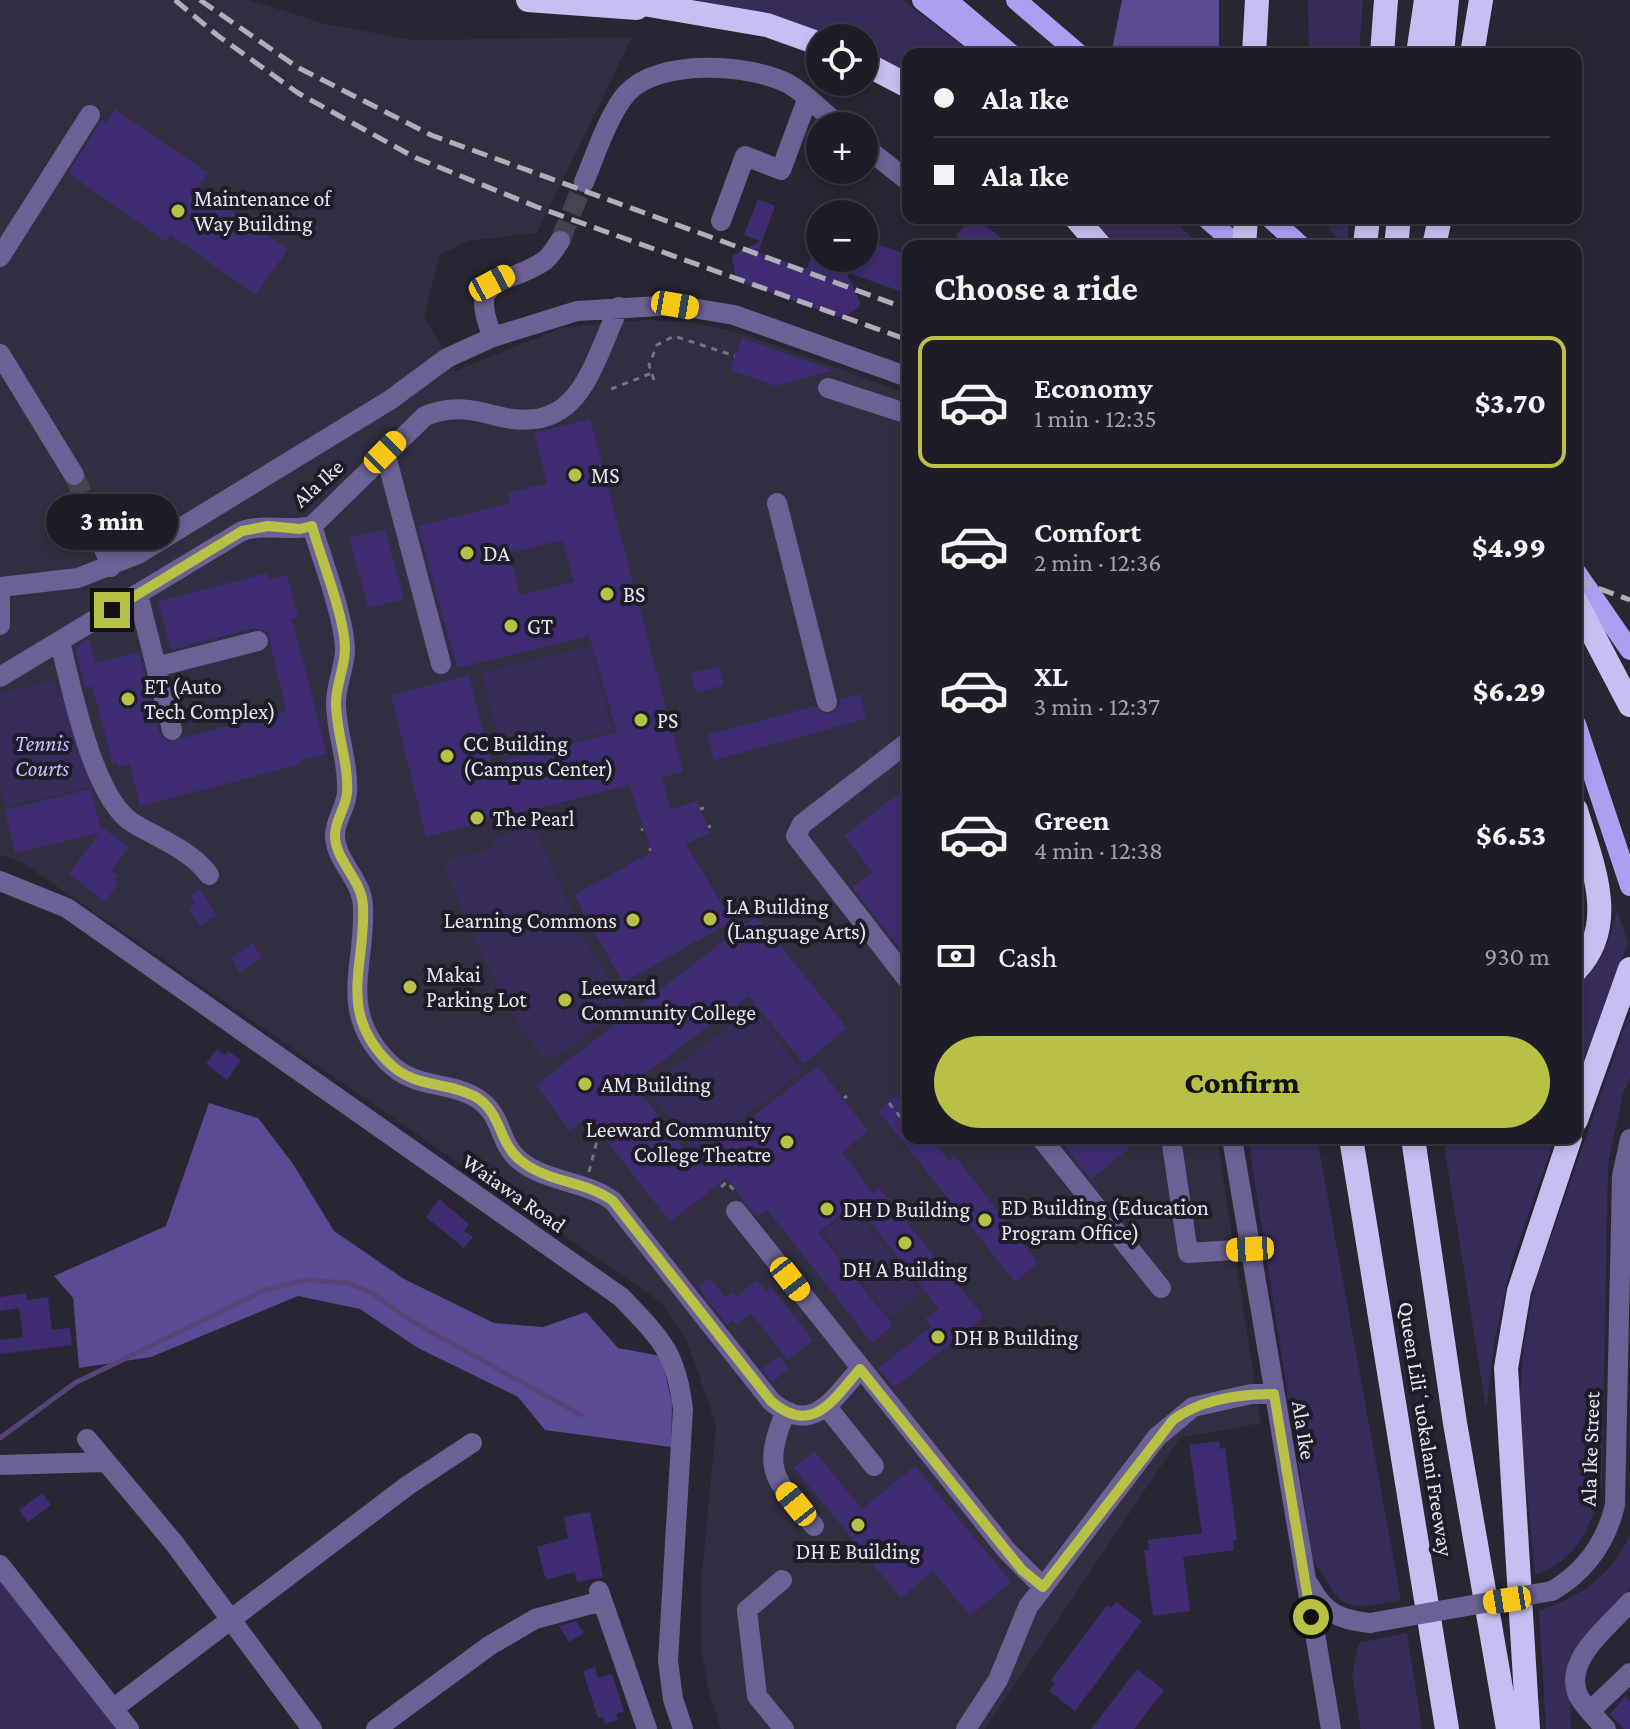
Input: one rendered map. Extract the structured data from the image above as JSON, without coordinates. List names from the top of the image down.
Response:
{
  "streets": {
    "highway": ["Queen Liliʻuokalani Freeway"],
    "street": ["Ala Ike", "Waiawa Road", "Ala Ike Street"]
  },
  "crossings": [
    ["Ala Ike", "Ala Ike Street"]
  ],
  "parks": ["Tennis Courts"],
  "places": [
    "Maintenance of Way Building",
    "MS",
    "DA",
    "BS",
    "GT",
    "ET (Auto Tech Complex)",
    "PS",
    "CC Building (Campus Center)",
    "The Pearl",
    "LA Building (Language Arts)",
    "Learning Commons",
    "Makai Parking Lot",
    "Leeward Community College",
    "AM Building",
    "Leeward Community College Theatre",
    "DH D Building",
    "ED Building (Education Program Office)",
    "DH A Building",
    "DH B Building",
    "DH E Building"
  ],
  "page": {
    "map_buttons": ["+", "−"],
    "banner": ["Ala Ike", "Ala Ike"],
    "heading": "Choose a ride",
    "list": [
      {
        "name": "Economy",
        "note": "1 min · 12:35",
        "value": "$3.70"
      },
      {
        "name": "Comfort",
        "note": "2 min · 12:36",
        "value": "$4.99"
      },
      {
        "name": "XL",
        "note": "3 min · 12:37",
        "value": "$6.29"
      },
      {
        "name": "Green",
        "note": "4 min · 12:38",
        "value": "$6.53"
      }
    ],
    "bubble": "3 min",
    "pay": ["Cash", "930 m"],
    "buttons": "Confirm"
  }
}
